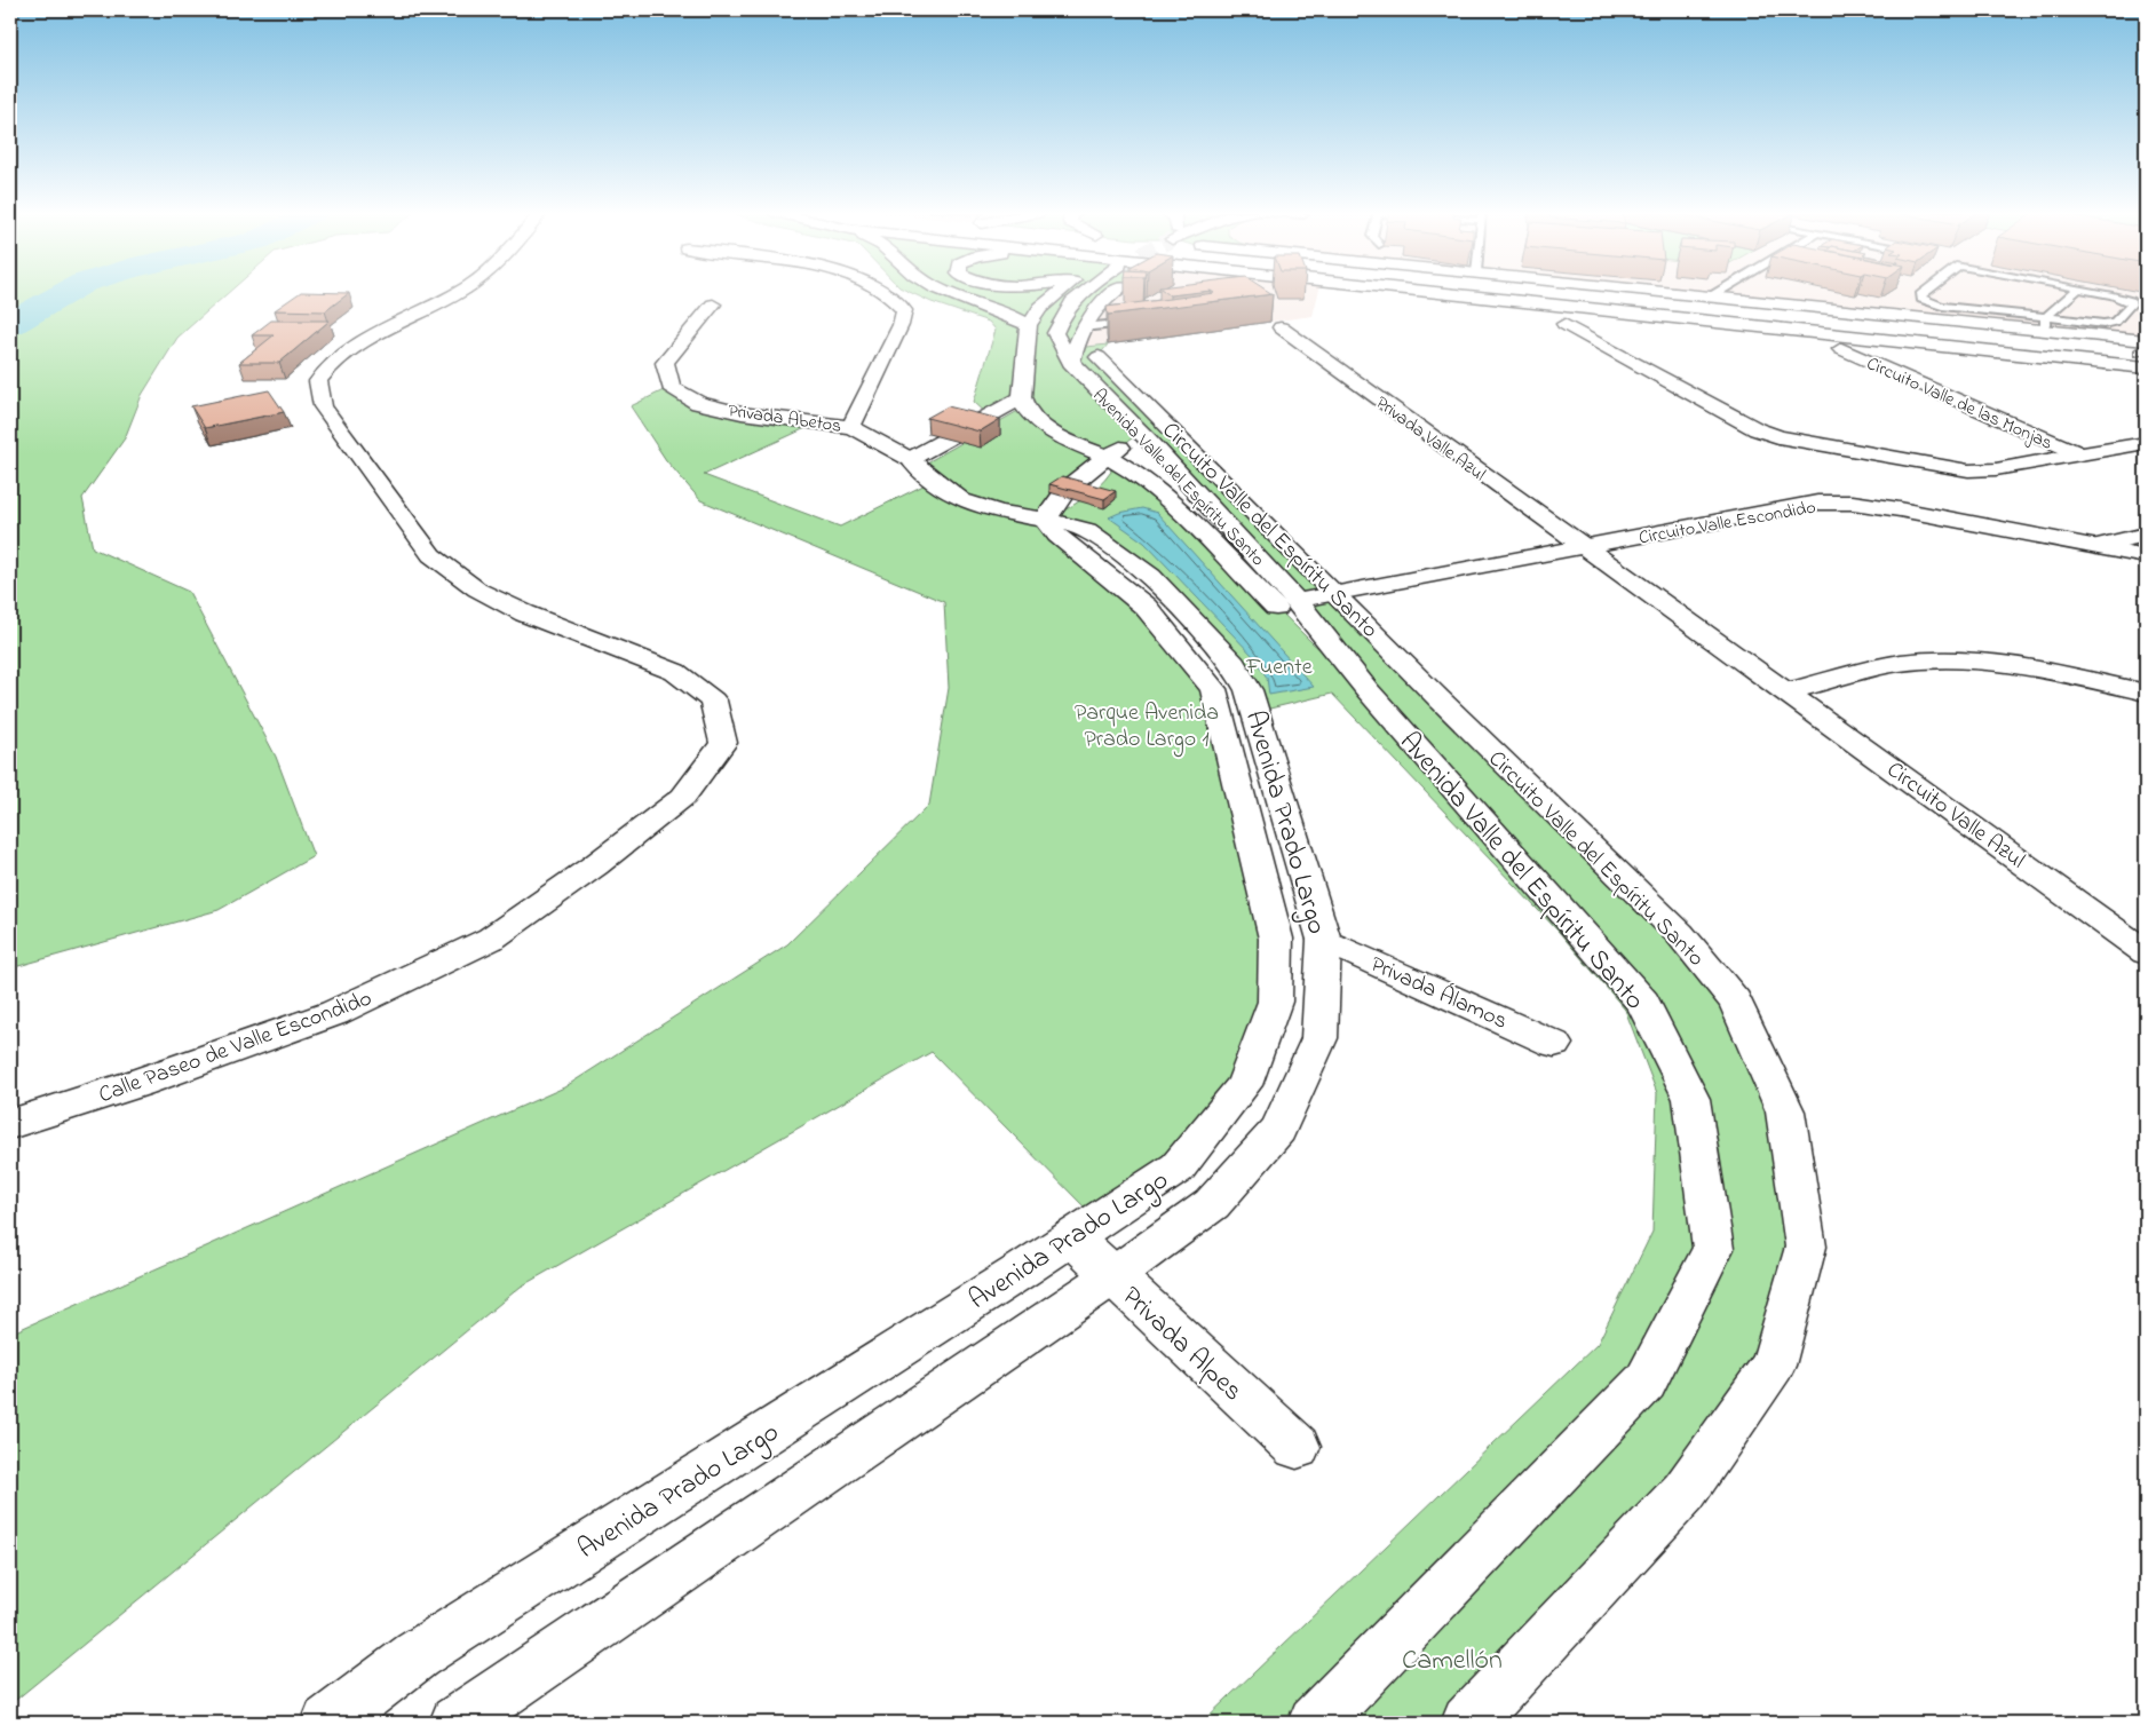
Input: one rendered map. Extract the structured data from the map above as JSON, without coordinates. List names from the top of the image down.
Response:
{
  "streets": {
    "street": [
      "Circuito Valle de las Monjas",
      "Privada Abetos",
      "Privada Valle Azul",
      "Avenida Valle del Espíritu Santo",
      "Circuito Valle Escondido",
      "Circuito Valle del Espíritu Santo",
      "Circuito Valle Azul",
      "Avenida Prado Largo",
      "Privada Álamos",
      "Calle Paseo de Valle Escondido",
      "Privada Alpes"
    ]
  },
  "crossings": [
    ["Privada Abetos", "Avenida Prado Largo"],
    ["Privada Valle Azul", "Circuito Valle Escondido"],
    ["Privada Valle Azul", "Circuito Valle Azul"],
    ["Avenida Valle del Espíritu Santo", "Circuito Valle Escondido"],
    ["Avenida Valle del Espíritu Santo", "Circuito Valle del Espíritu Santo"],
    ["Circuito Valle Escondido", "Circuito Valle del Espíritu Santo"],
    ["Circuito Valle Escondido", "Circuito Valle Azul"],
    ["Avenida Prado Largo", "Privada Álamos"],
    ["Avenida Prado Largo", "Privada Alpes"]
  ],
  "parks": ["Fuente", "Parque Avenida Prado Largo 1", "Camellón"]
}
